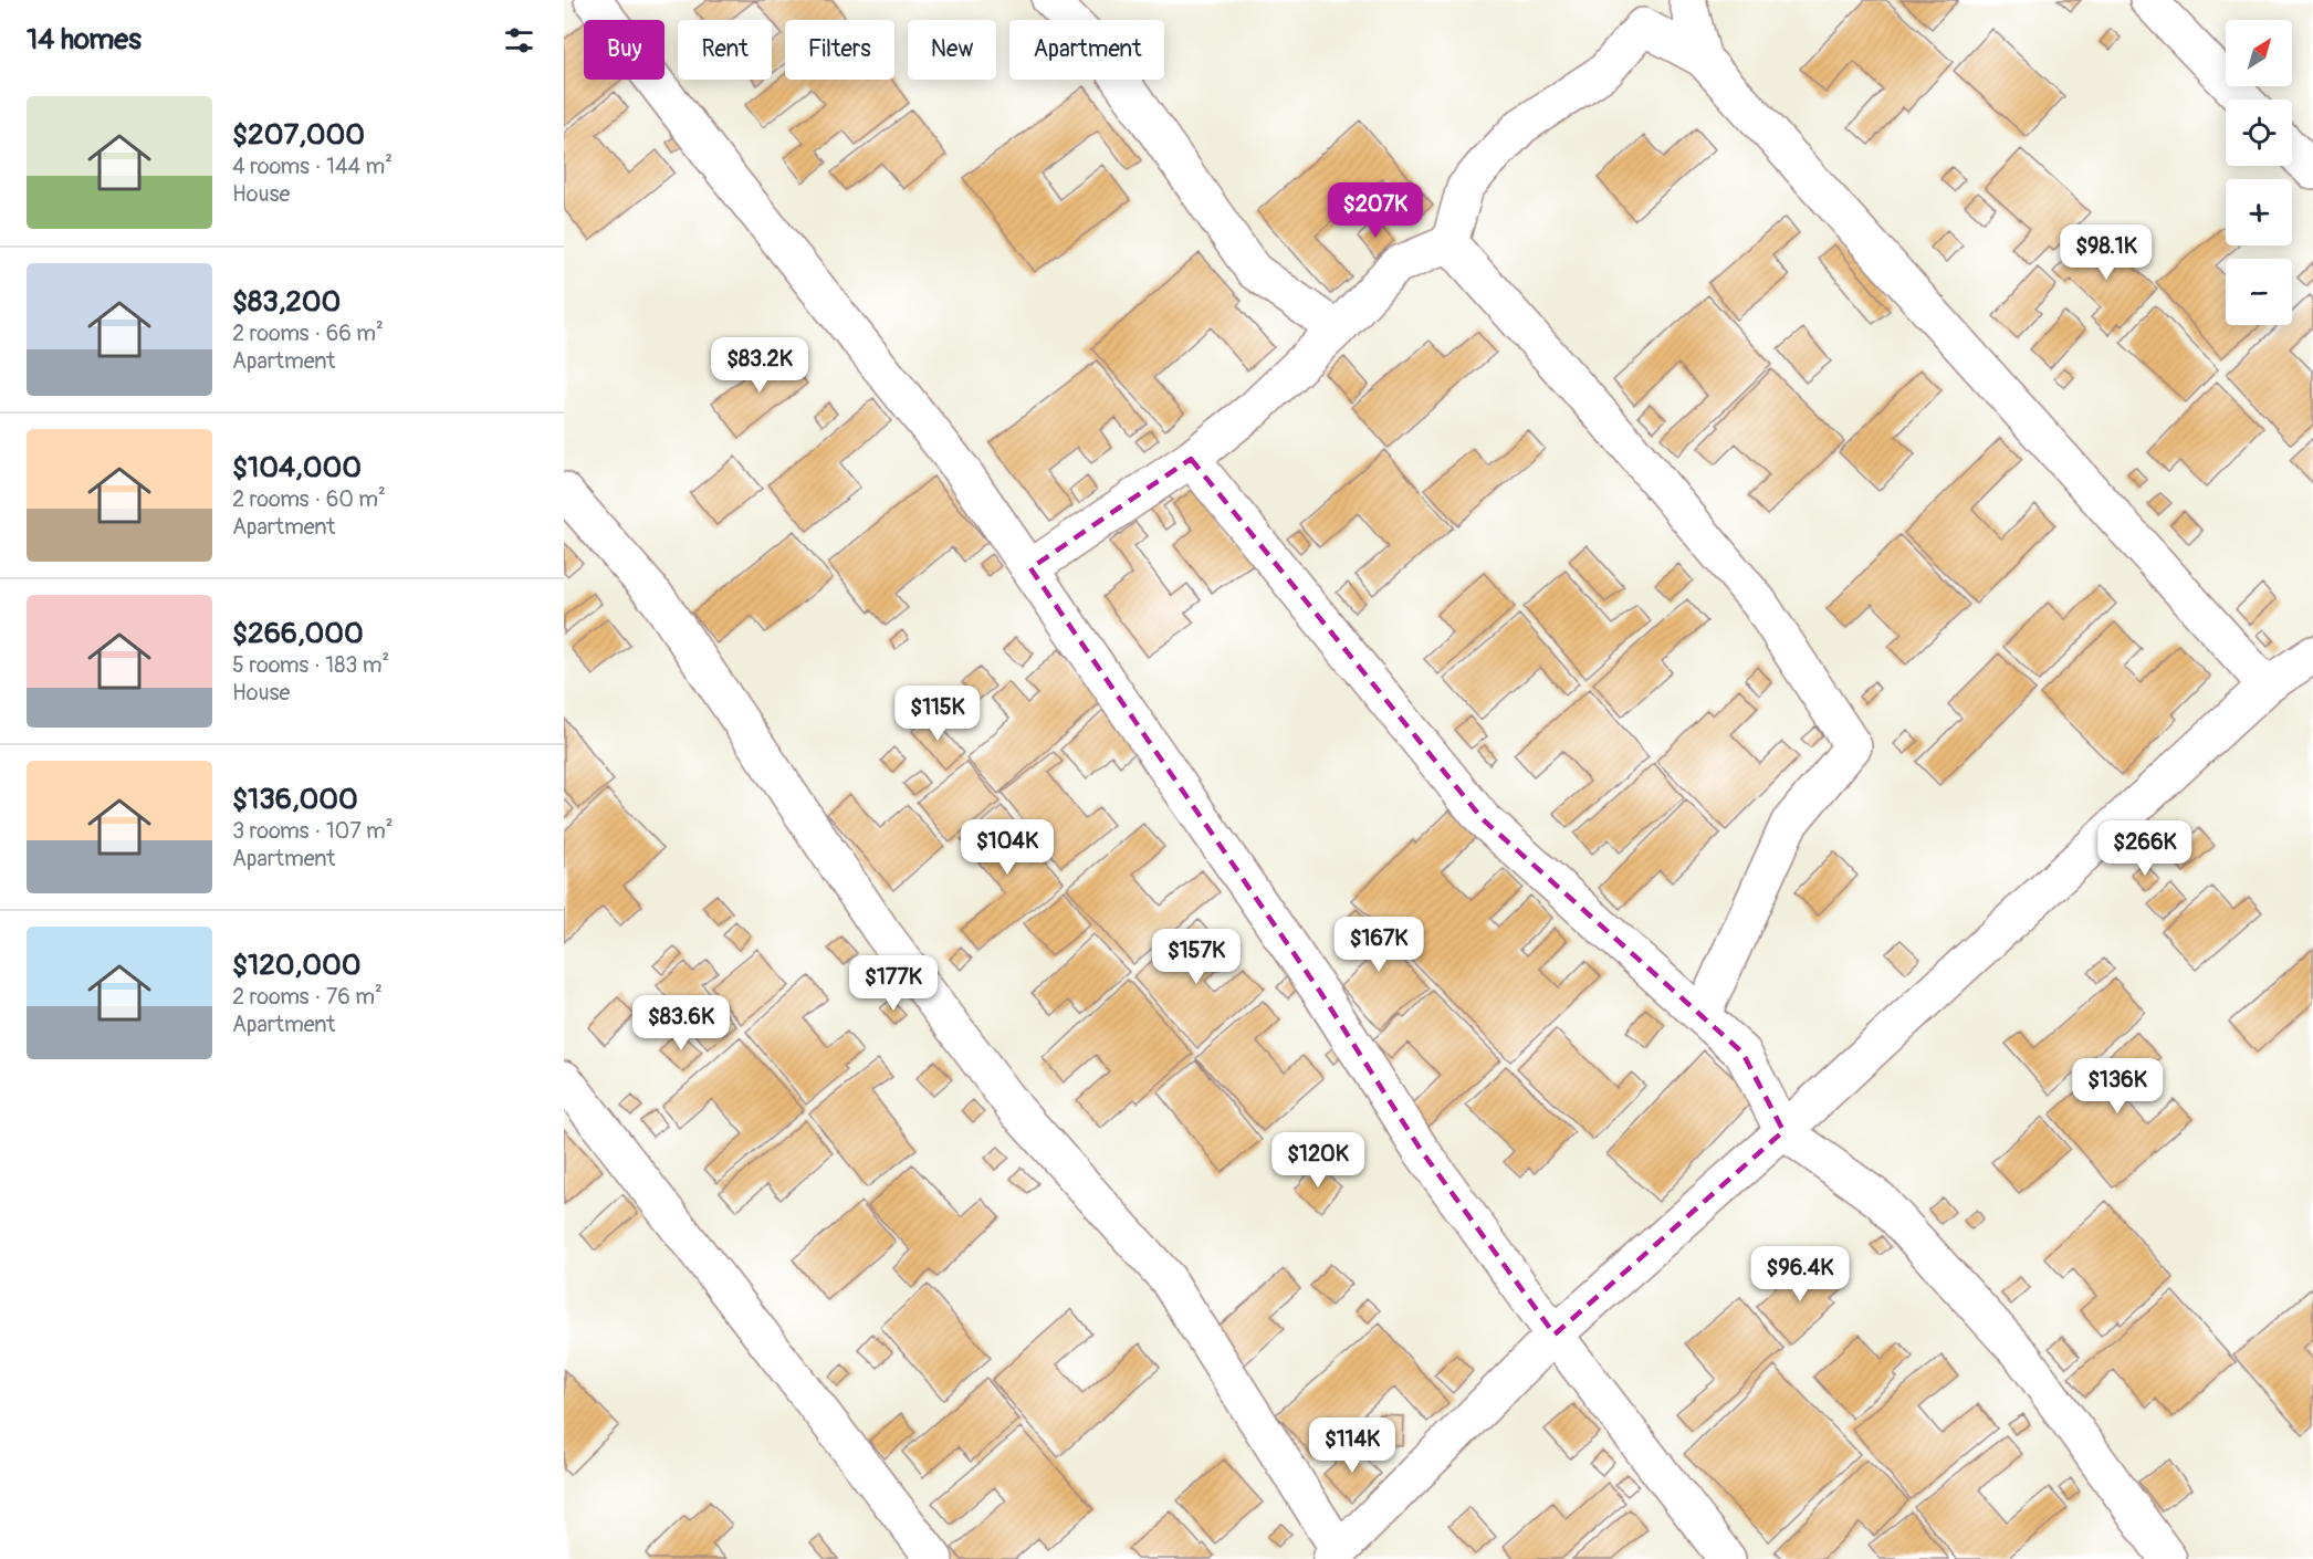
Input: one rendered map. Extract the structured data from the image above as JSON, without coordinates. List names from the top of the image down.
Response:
{
  "north": "top right",
  "page": {
    "heading": "14 homes",
    "map_buttons": ["+", "−"],
    "chip": [
      "Buy",
      "Rent",
      "Filters",
      "New",
      "Apartment"
    ],
    "list": [
      {
        "name": "$207,000",
        "note": "4 rooms · 144 m² · House"
      },
      {
        "name": "$83,200",
        "note": "2 rooms · 66 m² · Apartment"
      },
      {
        "name": "$104,000",
        "note": "2 rooms · 60 m² · Apartment"
      },
      {
        "name": "$266,000",
        "note": "5 rooms · 183 m² · House"
      },
      {
        "name": "$136,000",
        "note": "3 rooms · 107 m² · Apartment"
      },
      {
        "name": "$120,000",
        "note": "2 rooms · 76 m² · Apartment"
      }
    ],
    "price": [
      "$207K",
      "$98.1K",
      "$83.2K",
      "$115K",
      "$104K",
      "$266K",
      "$167K",
      "$157K",
      "$177K",
      "$83.6K",
      "$136K",
      "$120K",
      "$96.4K",
      "$114K"
    ]
  }
}
